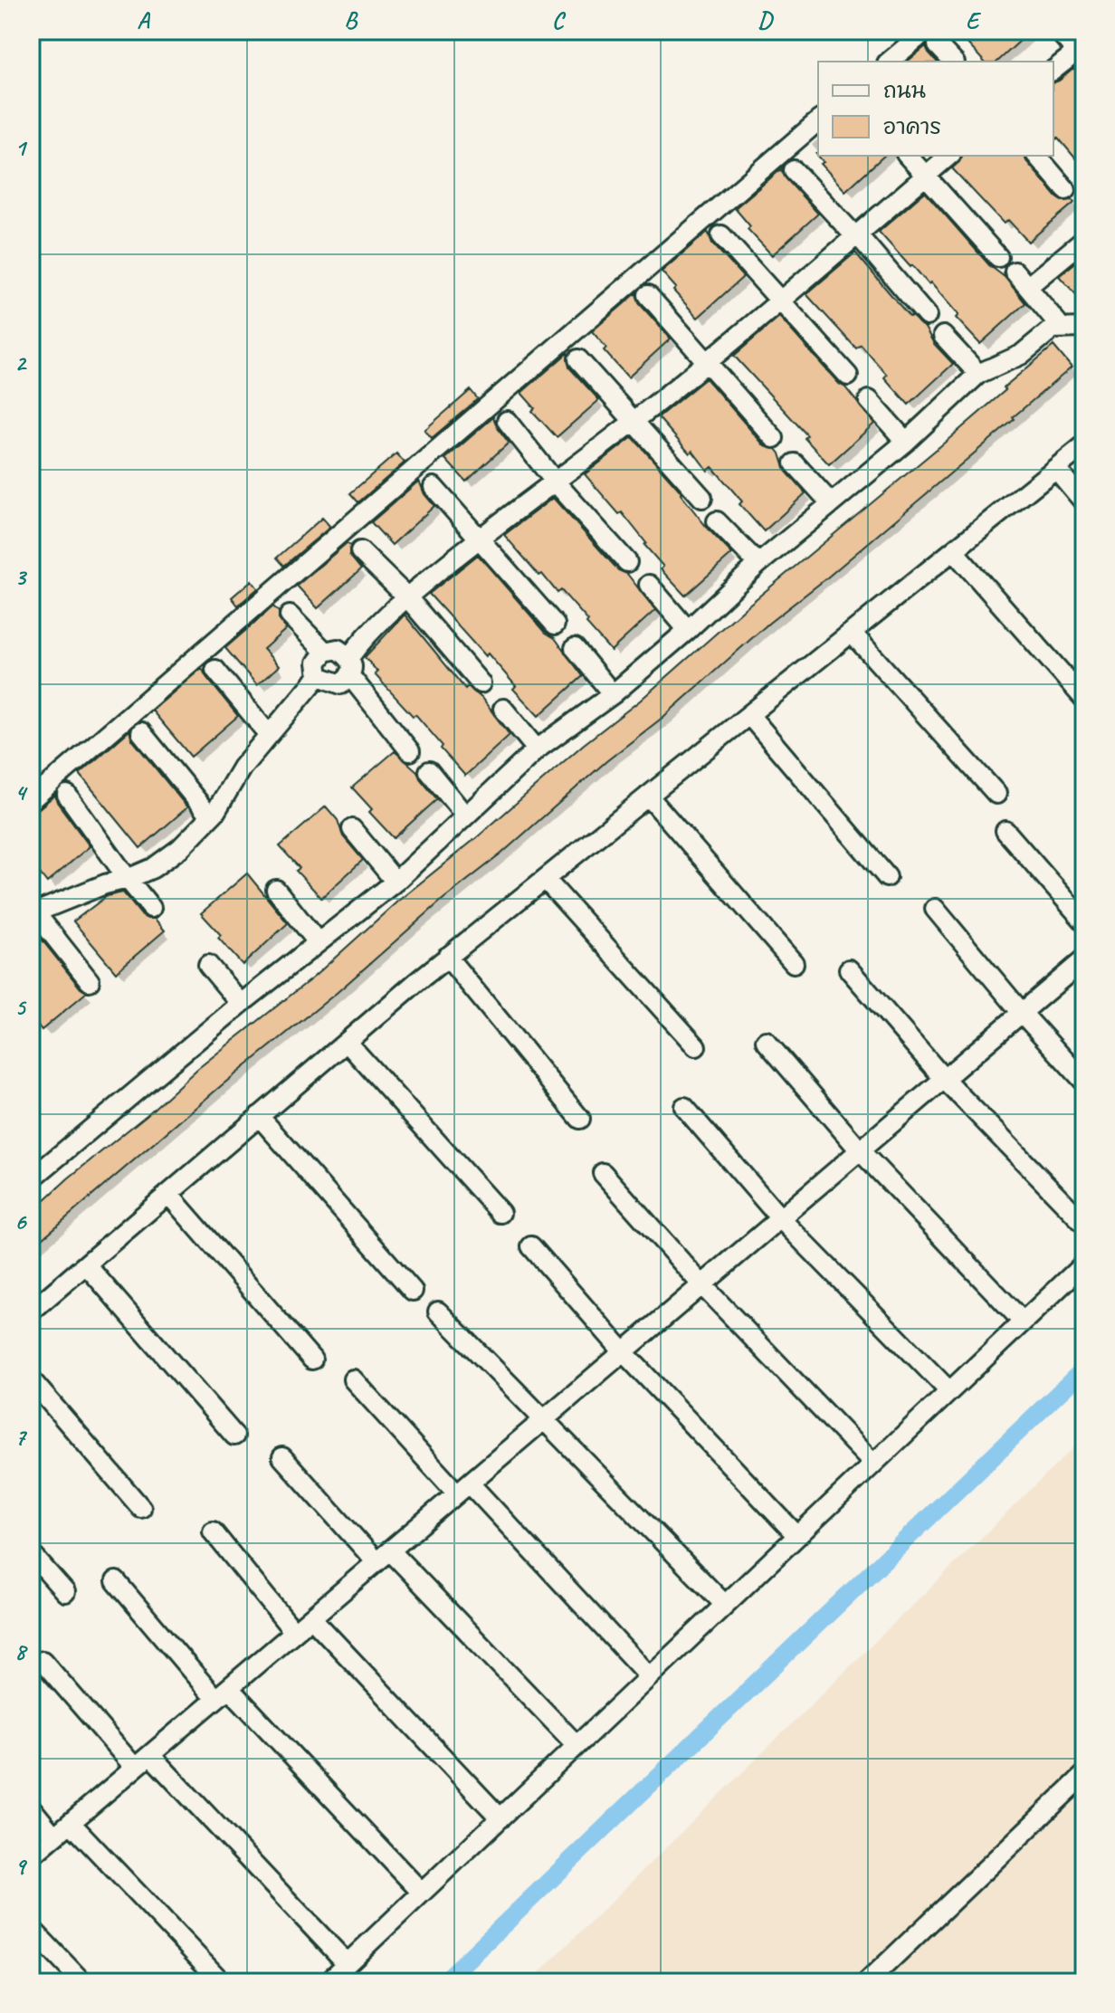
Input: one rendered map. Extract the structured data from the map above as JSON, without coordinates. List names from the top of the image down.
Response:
{
  "legend": ["ถนน", "อาคาร"],
  "grid": {
    "columns": [
      "A",
      "B",
      "C",
      "D",
      "E"
    ],
    "rows": [
      "1",
      "2",
      "3",
      "4",
      "5",
      "6",
      "7",
      "8",
      "9"
    ]
  }
}
